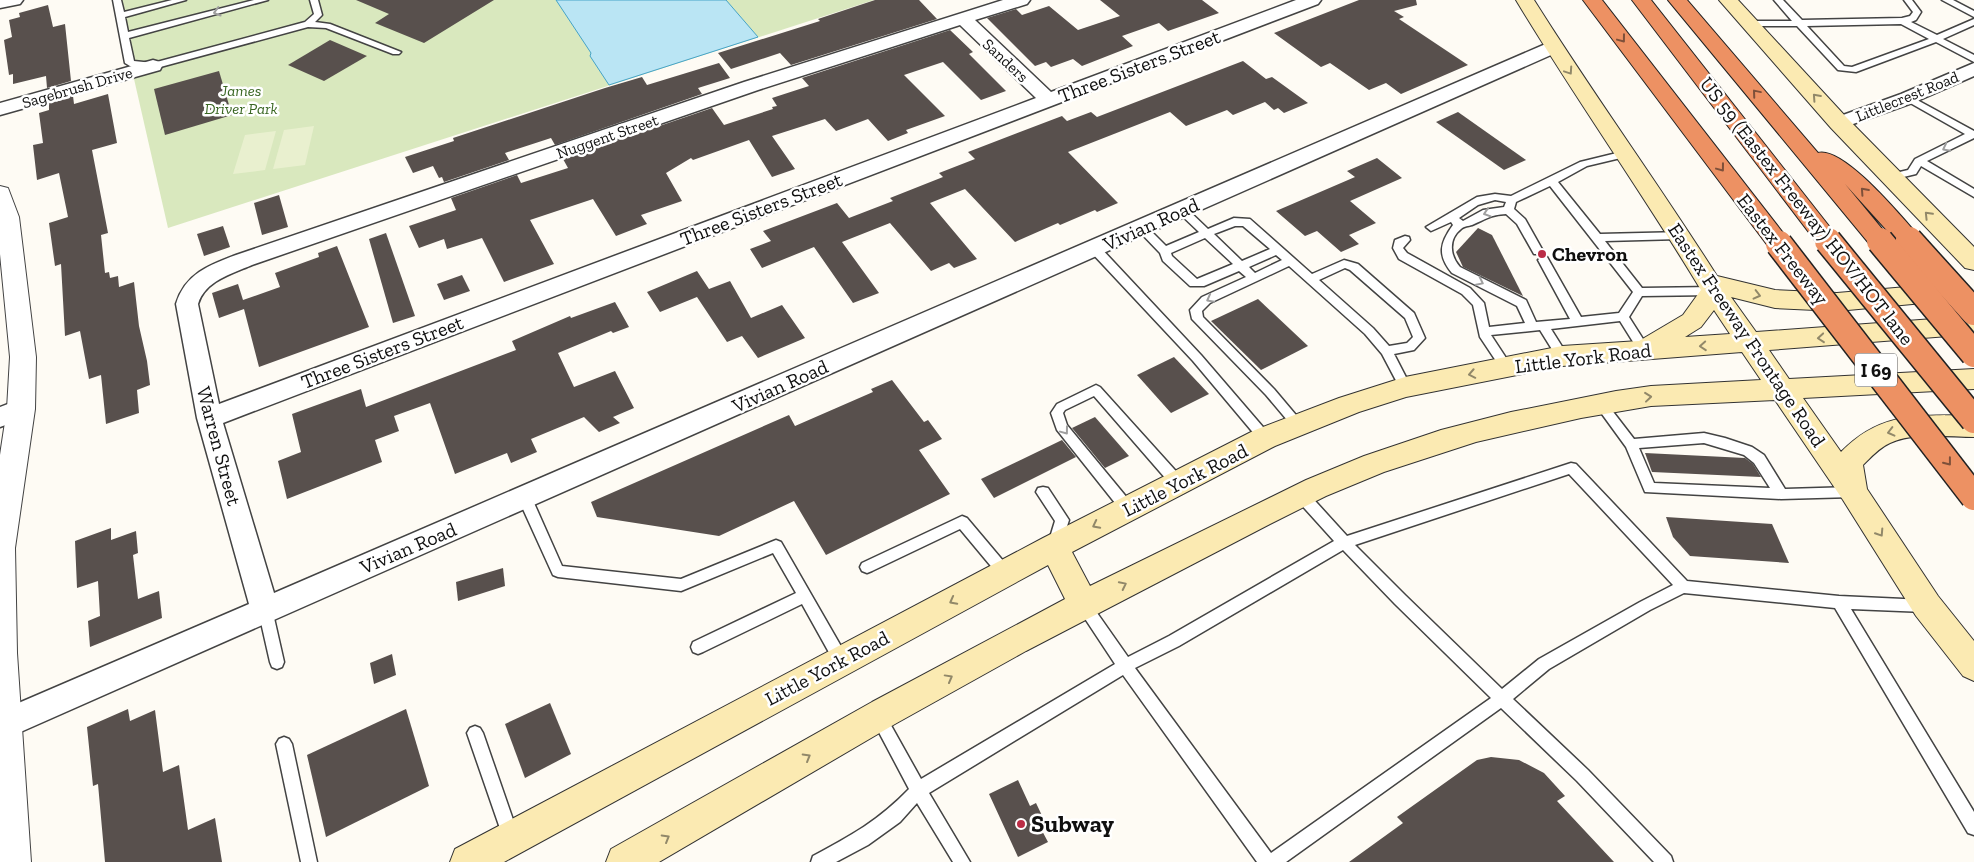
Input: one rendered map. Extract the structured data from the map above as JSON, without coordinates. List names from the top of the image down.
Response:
{
  "streets": {
    "highway": ["US 59 (Eastex Freeway) HOV/HOT lane", "Eastex Freeway", "I 69"],
    "main road": ["Eastex Freeway Frontage Road", "Little York Road"],
    "street": [
      "Sanders",
      "Three Sisters Street",
      "Sagebrush Drive",
      "Littlecrest Road",
      "Nuggent Street",
      "Vivian Road",
      "Warren Street"
    ]
  },
  "crossings": [
    ["Sanders", "Three Sisters Street"],
    ["Sanders", "Nuggent Street"],
    ["Three Sisters Street", "Warren Street"],
    ["Nuggent Street", "Warren Street"],
    ["Vivian Road", "Eastex Freeway Frontage Road"],
    ["Vivian Road", "Warren Street"],
    ["Eastex Freeway Frontage Road", "Little York Road"]
  ],
  "parks": ["James Driver Park"],
  "places": ["Chevron", "Subway"]
}
